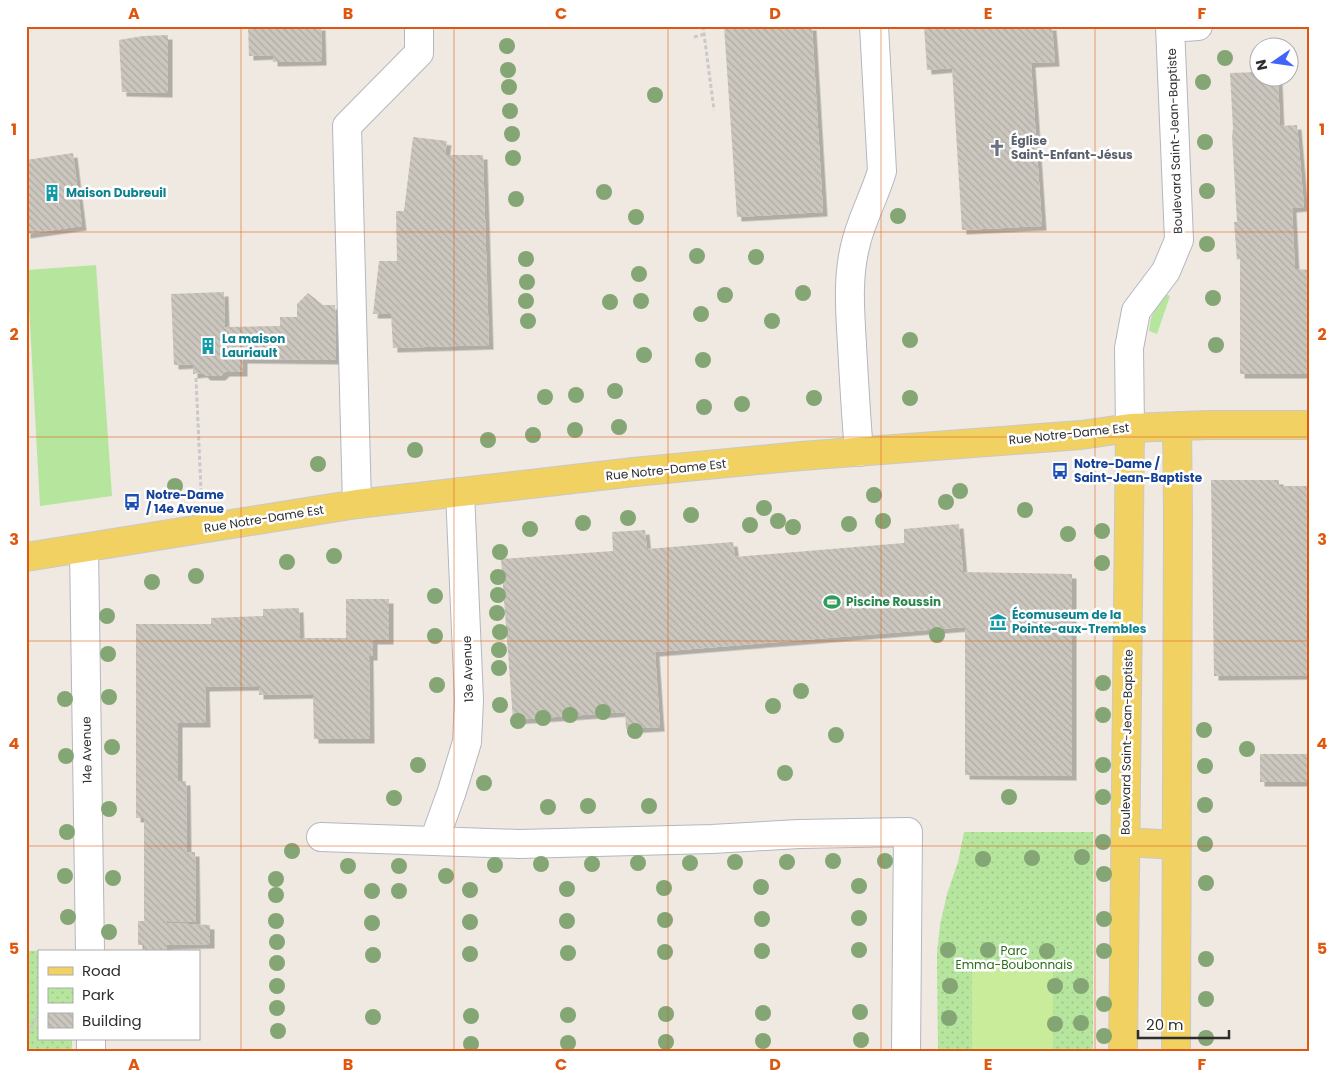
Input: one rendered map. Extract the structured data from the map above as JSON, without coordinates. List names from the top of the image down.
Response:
{
  "streets": {
    "main road": ["Boulevard Saint-Jean-Baptiste", "Rue Notre-Dame Est"],
    "street": ["13e Avenue", "14e Avenue"]
  },
  "crossings": [
    ["Boulevard Saint-Jean-Baptiste", "Rue Notre-Dame Est"],
    ["Rue Notre-Dame Est", "13e Avenue"],
    ["Rue Notre-Dame Est", "14e Avenue"]
  ],
  "parks": ["Parc Emma-Boubonnais"],
  "places": {
    "church": ["Église Saint-Enfant-Jésus"],
    "building": ["Maison Dubreuil", "La maison Lauriault"],
    "bus stop": ["Notre-Dame / Saint-Jean-Baptiste", "Notre-Dame / 14e Avenue"],
    "sports": ["Piscine Roussin"],
    "museum": ["Écomuseum de la Pointe-aux-Trembles"]
  },
  "legend": ["Road", "Park", "Building"],
  "scale_bar": "20 m",
  "north": "left",
  "grid": {
    "columns": [
      "A",
      "B",
      "C",
      "D",
      "E",
      "F"
    ],
    "rows": [
      "1",
      "2",
      "3",
      "4",
      "5"
    ]
  }
}
